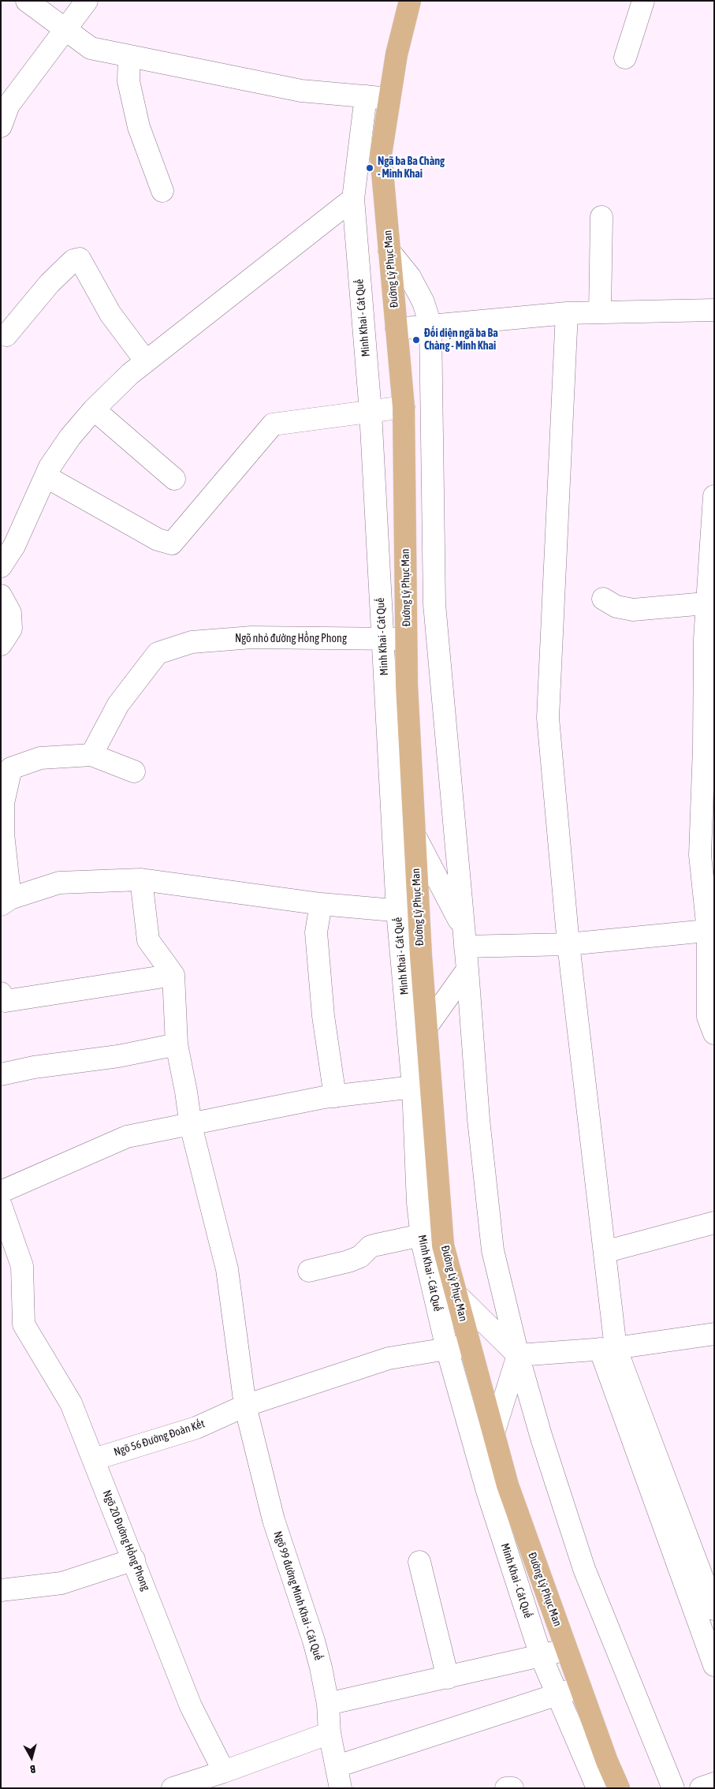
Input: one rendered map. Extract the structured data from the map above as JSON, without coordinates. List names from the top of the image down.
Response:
{
  "streets": {
    "main road": ["Đường Lý Phục Man"],
    "street": [
      "Minh Khai - Cát Quế",
      "Ngõ nhỏ đường Hồng Phong",
      "Ngõ 56 Đường Đoàn Kết",
      "Ngõ 20 Đường Hồng Phong",
      "Ngõ 99 đường Minh Khai - Cát Quế"
    ]
  },
  "crossings": [
    ["Đường Lý Phục Man", "Minh Khai - Cát Quế"],
    ["Đường Lý Phục Man", "Ngõ nhỏ đường Hồng Phong"],
    ["Đường Lý Phục Man", "Ngõ 56 Đường Đoàn Kết"],
    ["Minh Khai - Cát Quế", "Ngõ nhỏ đường Hồng Phong"],
    ["Minh Khai - Cát Quế", "Ngõ 56 Đường Đoàn Kết"],
    ["Ngõ 56 Đường Đoàn Kết", "Ngõ 20 Đường Hồng Phong"],
    ["Ngõ 56 Đường Đoàn Kết", "Ngõ 99 đường Minh Khai - Cát Quế"]
  ],
  "places": ["Ngã ba Ba Chàng - Minh Khai", "Đối diện ngã ba Ba Chàng - Minh Khai"],
  "north": "bottom"
}
